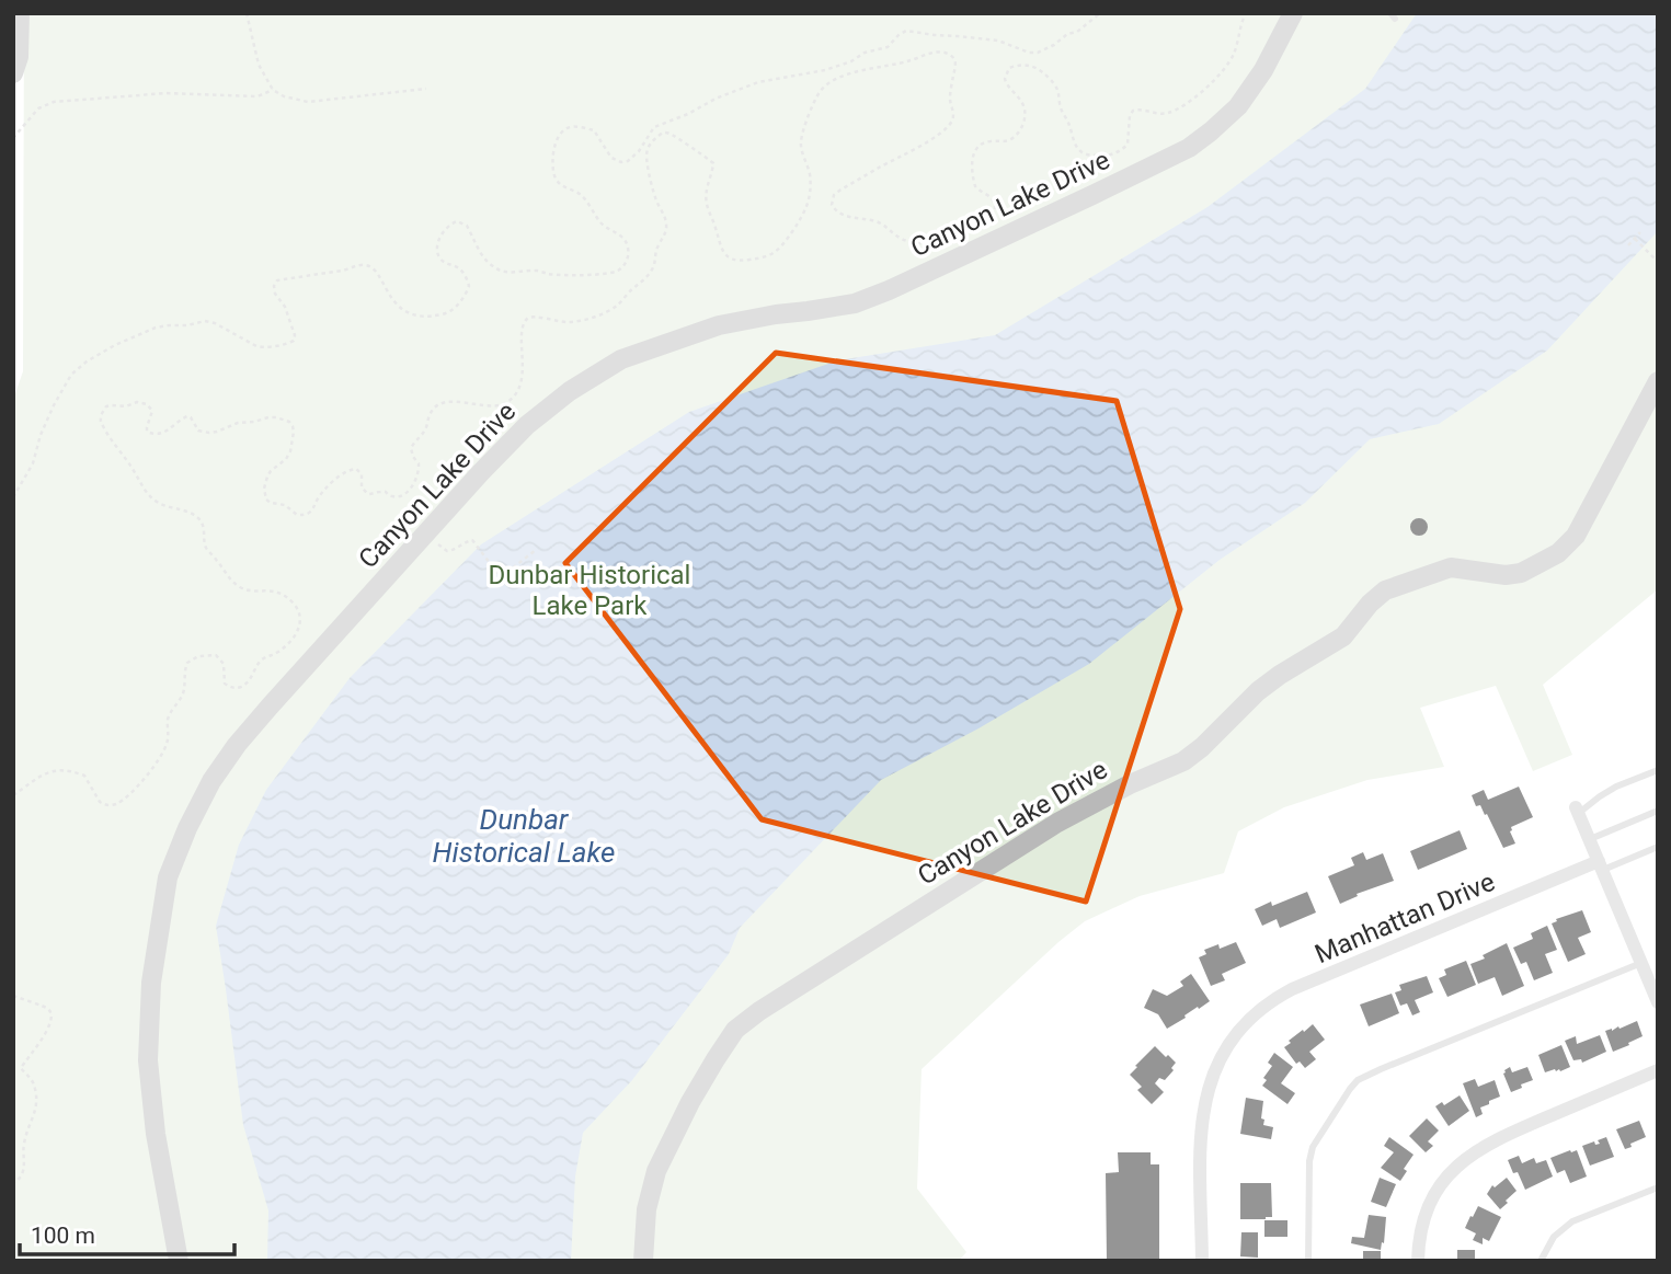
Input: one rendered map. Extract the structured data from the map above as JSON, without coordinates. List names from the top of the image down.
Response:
{
  "streets": {
    "street": ["Canyon Lake Drive", "Manhattan Drive"]
  },
  "water": ["Dunbar Historical Lake"],
  "parks": ["Dunbar Historical Lake Park"],
  "scale_bar": "100 m"
}
